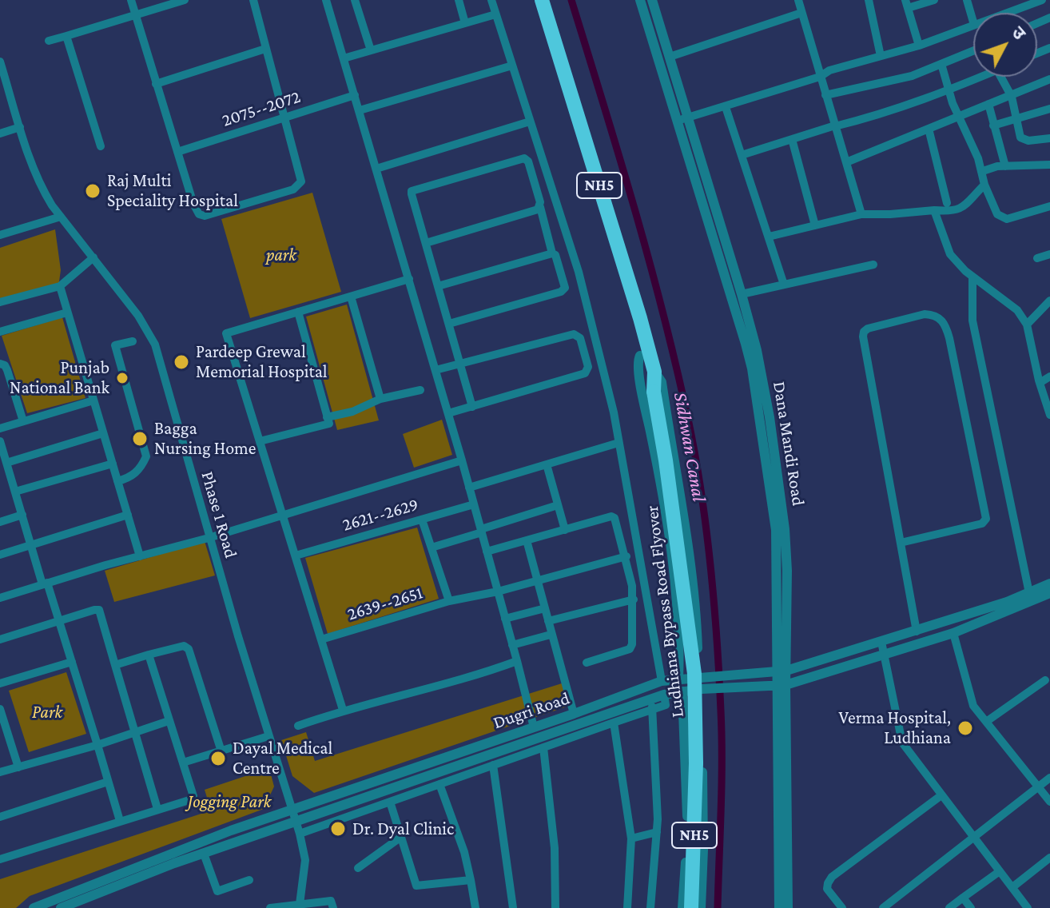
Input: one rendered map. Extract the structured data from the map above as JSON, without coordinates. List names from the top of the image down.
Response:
{
  "streets": {
    "highway": ["NH5", "Ludhiana Bypass Road Flyover"],
    "street": [
      "2075--2072",
      "Dana Mandi Road",
      "Phase 1 Road",
      "2621--2629",
      "2639--2651",
      "Dugri Road"
    ]
  },
  "crossings": [
    ["NH5", "Ludhiana Bypass Road Flyover"],
    ["Dana Mandi Road", "Dugri Road"],
    ["Phase 1 Road", "Dugri Road"],
    ["2621--2629", "2639--2651"]
  ],
  "water": ["Sidhwan Canal"],
  "parks": ["park", "Park", "Jogging Park"],
  "places": [
    "Raj Multi Speciality Hospital",
    "Pardeep Grewal Memorial Hospital",
    "Punjab National Bank",
    "Bagga Nursing Home",
    "Verma Hospital, Ludhiana",
    "Dayal Medical Centre",
    "Dr. Dyal Clinic"
  ],
  "north": "top right"
}
